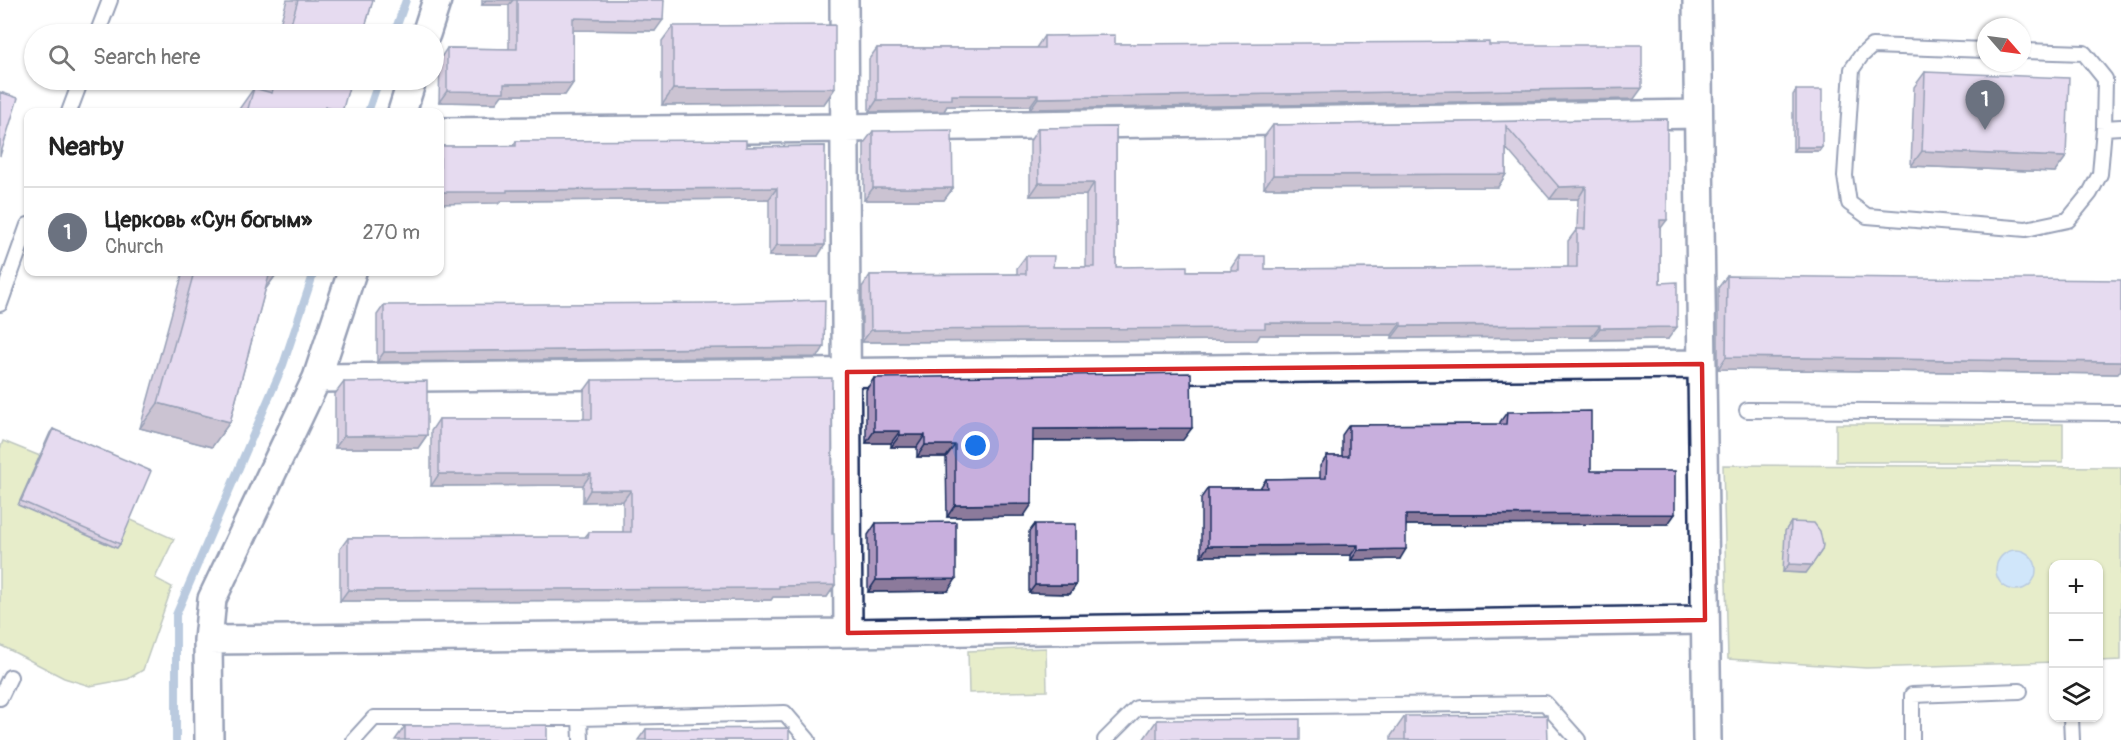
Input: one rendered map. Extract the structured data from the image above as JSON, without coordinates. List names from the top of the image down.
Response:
{
  "north": "bottom right",
  "page": {
    "search": "Search here",
    "pins": "1",
    "heading": "Nearby",
    "list": [
      {
        "mark": "1",
        "name": "Церковь «Сун богым»",
        "note": "Church",
        "value": "270 m"
      }
    ],
    "map_buttons": ["+", "−"]
  }
}
